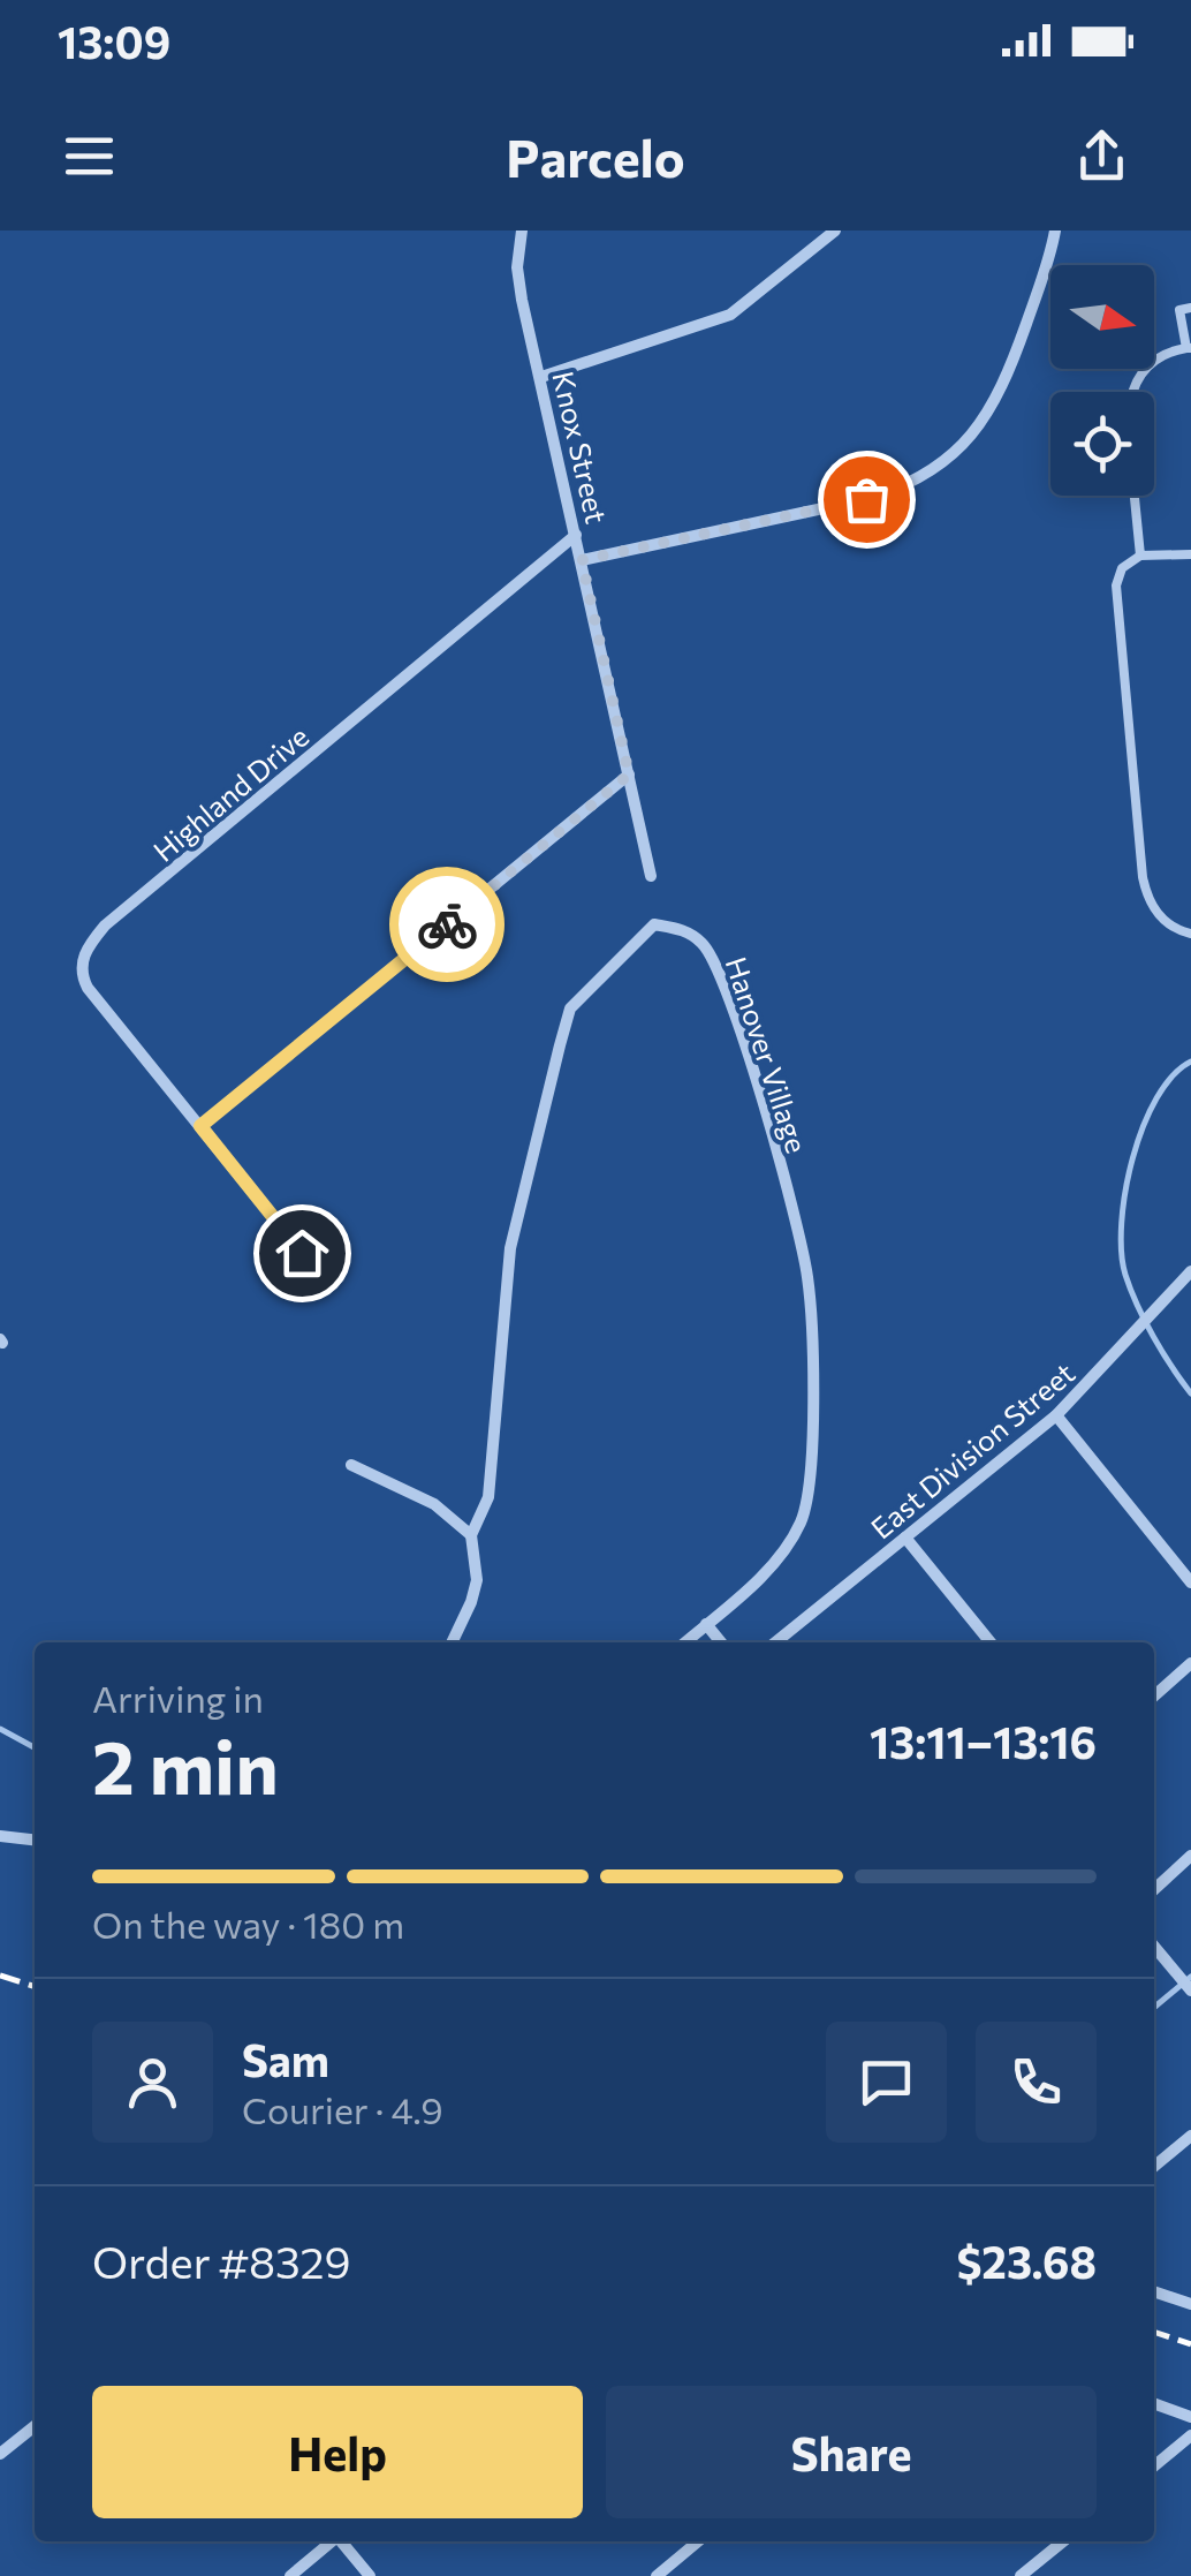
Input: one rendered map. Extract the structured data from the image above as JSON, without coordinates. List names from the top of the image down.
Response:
{
  "streets": {
    "street": [
      "Knox Street",
      "Highland Drive",
      "Hanover Village",
      "East Division Street"
    ]
  },
  "crossings": [
    ["Knox Street", "Highland Drive"]
  ],
  "north": "right",
  "page": {
    "status": "13:09",
    "header": "Parcelo",
    "heading": ["2 min", "Arriving in", "13:11–13:16"],
    "panel": [
      "Sam",
      "Courier · 4.9",
      "Order #8329",
      "$23.68"
    ],
    "bar": "On the way · 180 m",
    "buttons": ["Help", "Share"]
  }
}
